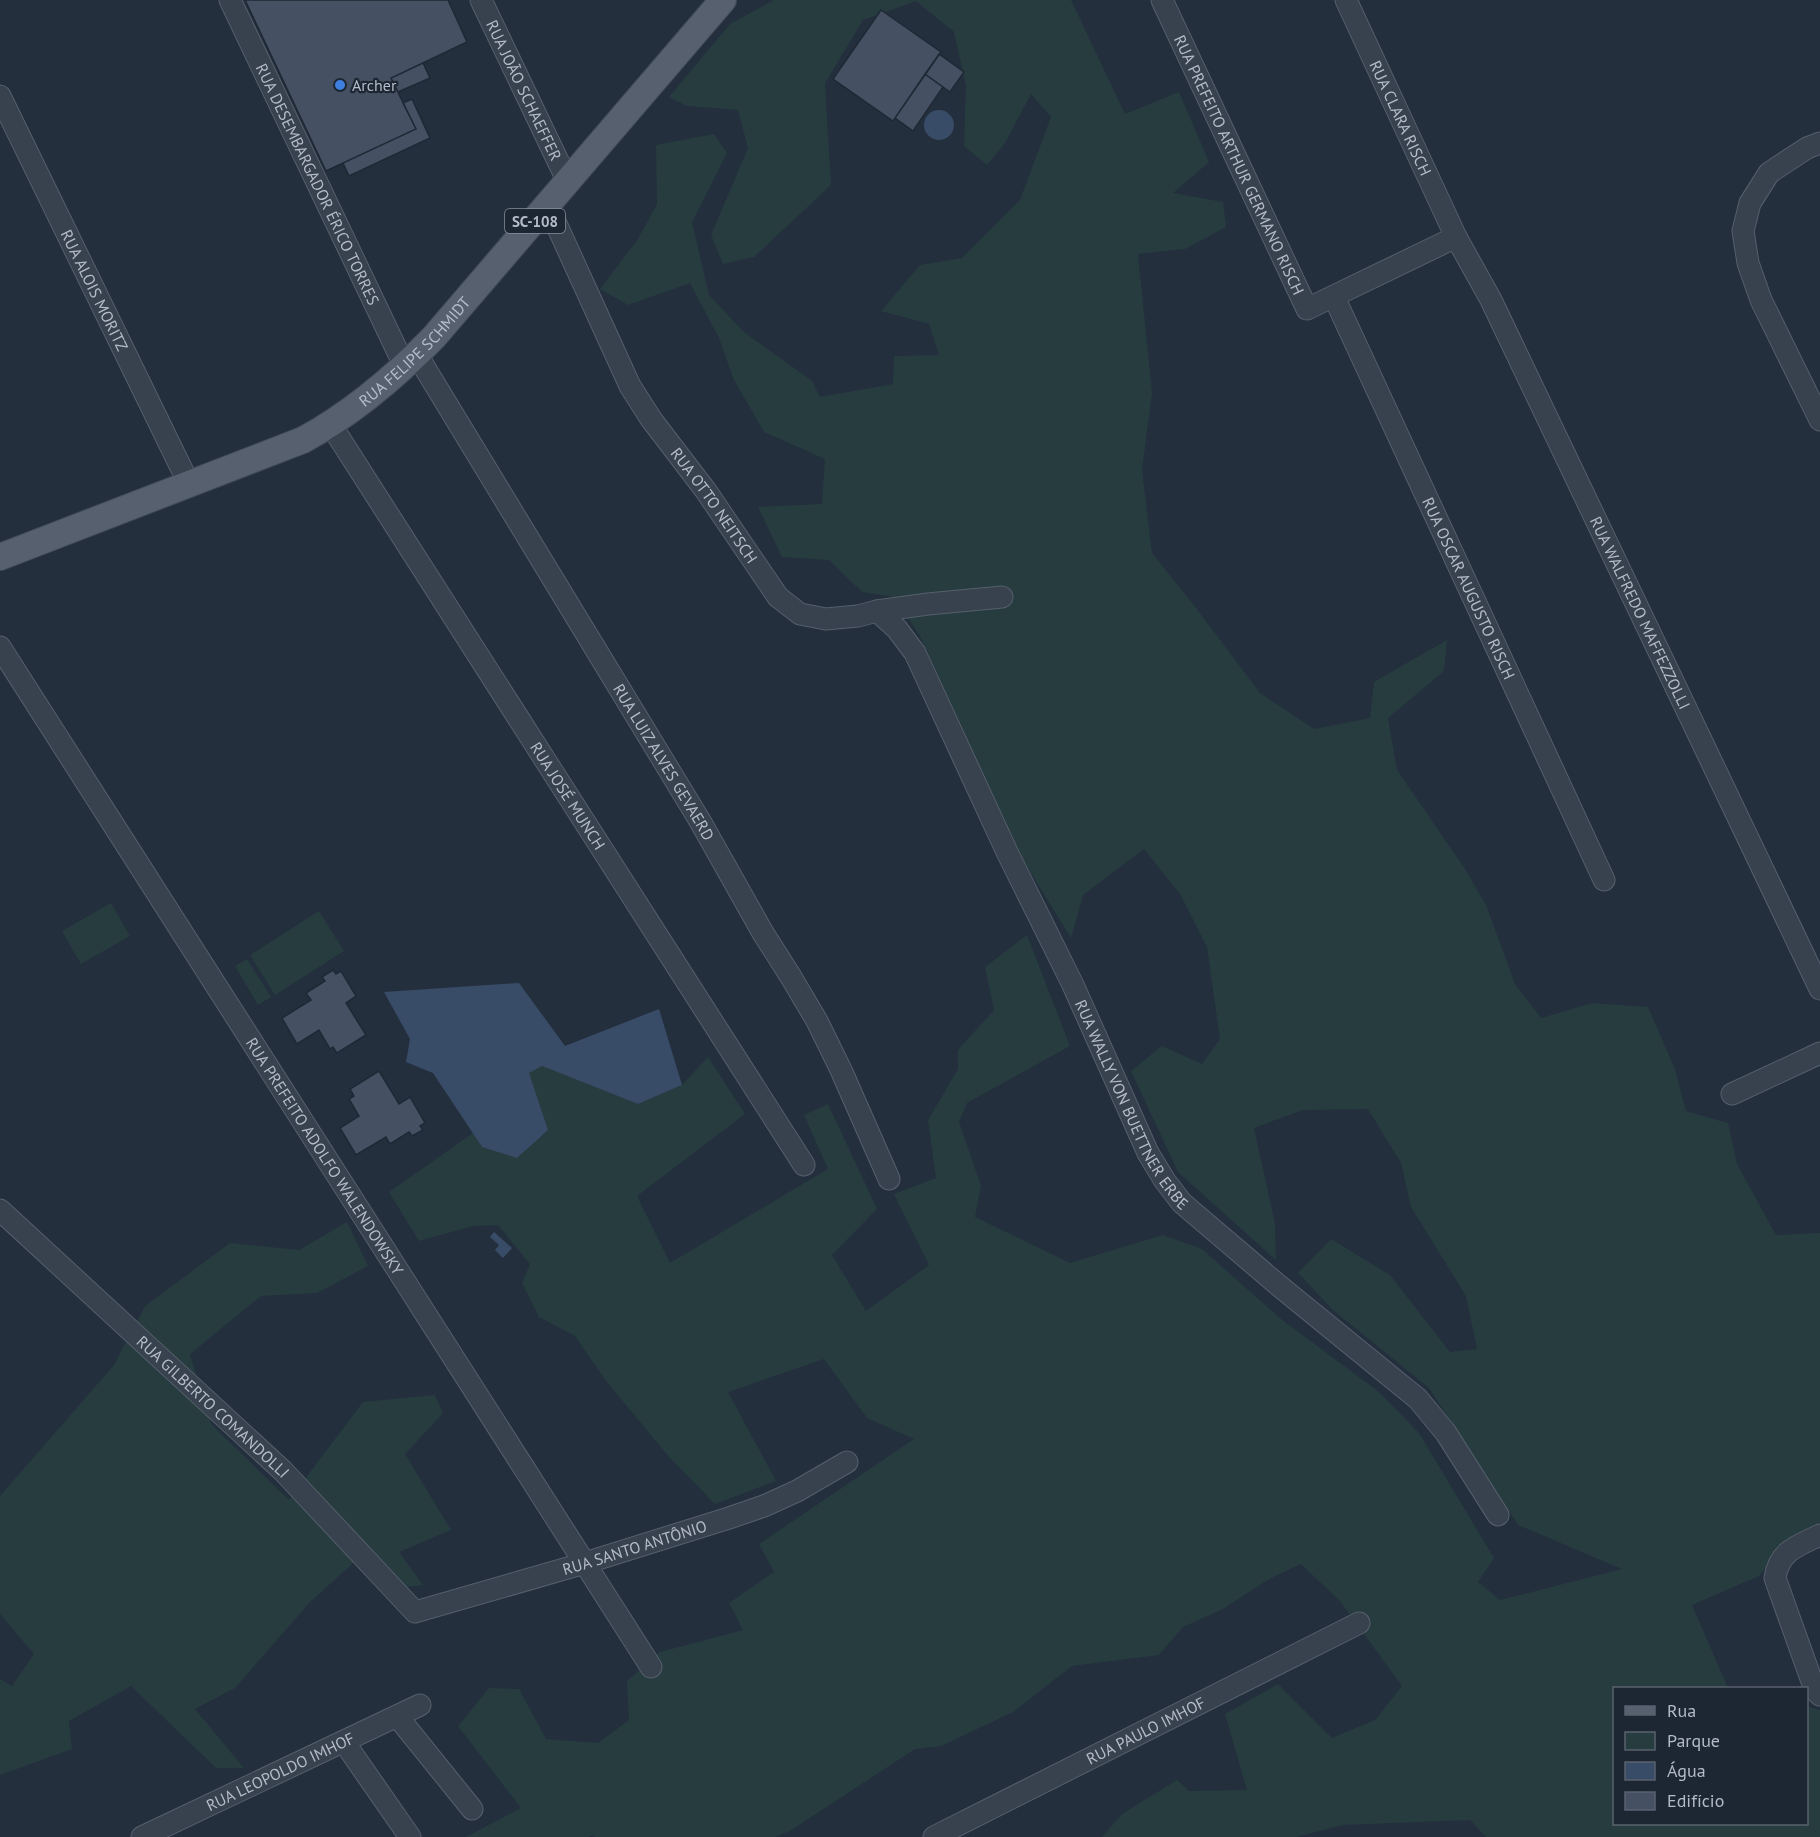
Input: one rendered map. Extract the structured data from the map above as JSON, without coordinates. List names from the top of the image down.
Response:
{
  "streets": {
    "main road": ["SC-108", "RUA FELIPE SCHMIDT"],
    "street": [
      "RUA JOÃO SCHAEFFER",
      "RUA CLARA RISCH",
      "RUA PREFEITO ARTHUR GERMANO RISCH",
      "RUA DESEMBARGADOR ÉRICO TORRES",
      "RUA ALOIS MORITZ",
      "RUA OTTO NEITSCH",
      "RUA OSCAR AUGUSTO RISCH",
      "RUA WALFREDO MAFFEZZOLLI",
      "RUA LUIZ ALVES GEVAERD",
      "RUA JOSÉ MUNCH",
      "RUA WALLY VON BUETTNER ERBE",
      "RUA PREFEITO ADOLFO WALENDOWSKY",
      "RUA GILBERTO COMANDOLLI",
      "RUA SANTO ANTÔNIO",
      "RUA PAULO IMHOF",
      "RUA LEOPOLDO IMHOF"
    ]
  },
  "crossings": [
    ["RUA JOÃO SCHAEFFER", "RUA FELIPE SCHMIDT"],
    ["RUA CLARA RISCH", "RUA PREFEITO ARTHUR GERMANO RISCH"],
    ["RUA CLARA RISCH", "RUA WALFREDO MAFFEZZOLLI"],
    ["RUA PREFEITO ARTHUR GERMANO RISCH", "RUA OSCAR AUGUSTO RISCH"],
    ["RUA PREFEITO ARTHUR GERMANO RISCH", "RUA WALFREDO MAFFEZZOLLI"],
    ["RUA DESEMBARGADOR ÉRICO TORRES", "RUA FELIPE SCHMIDT"],
    ["RUA DESEMBARGADOR ÉRICO TORRES", "RUA LUIZ ALVES GEVAERD"],
    ["RUA ALOIS MORITZ", "RUA FELIPE SCHMIDT"],
    ["RUA FELIPE SCHMIDT", "RUA OTTO NEITSCH"],
    ["RUA FELIPE SCHMIDT", "RUA LUIZ ALVES GEVAERD"],
    ["RUA FELIPE SCHMIDT", "RUA JOSÉ MUNCH"],
    ["RUA OTTO NEITSCH", "RUA WALLY VON BUETTNER ERBE"],
    ["RUA PREFEITO ADOLFO WALENDOWSKY", "RUA SANTO ANTÔNIO"],
    ["RUA GILBERTO COMANDOLLI", "RUA SANTO ANTÔNIO"]
  ],
  "places": ["Archer"],
  "legend": [
    "Rua",
    "Parque",
    "Água",
    "Edifício"
  ]
}
